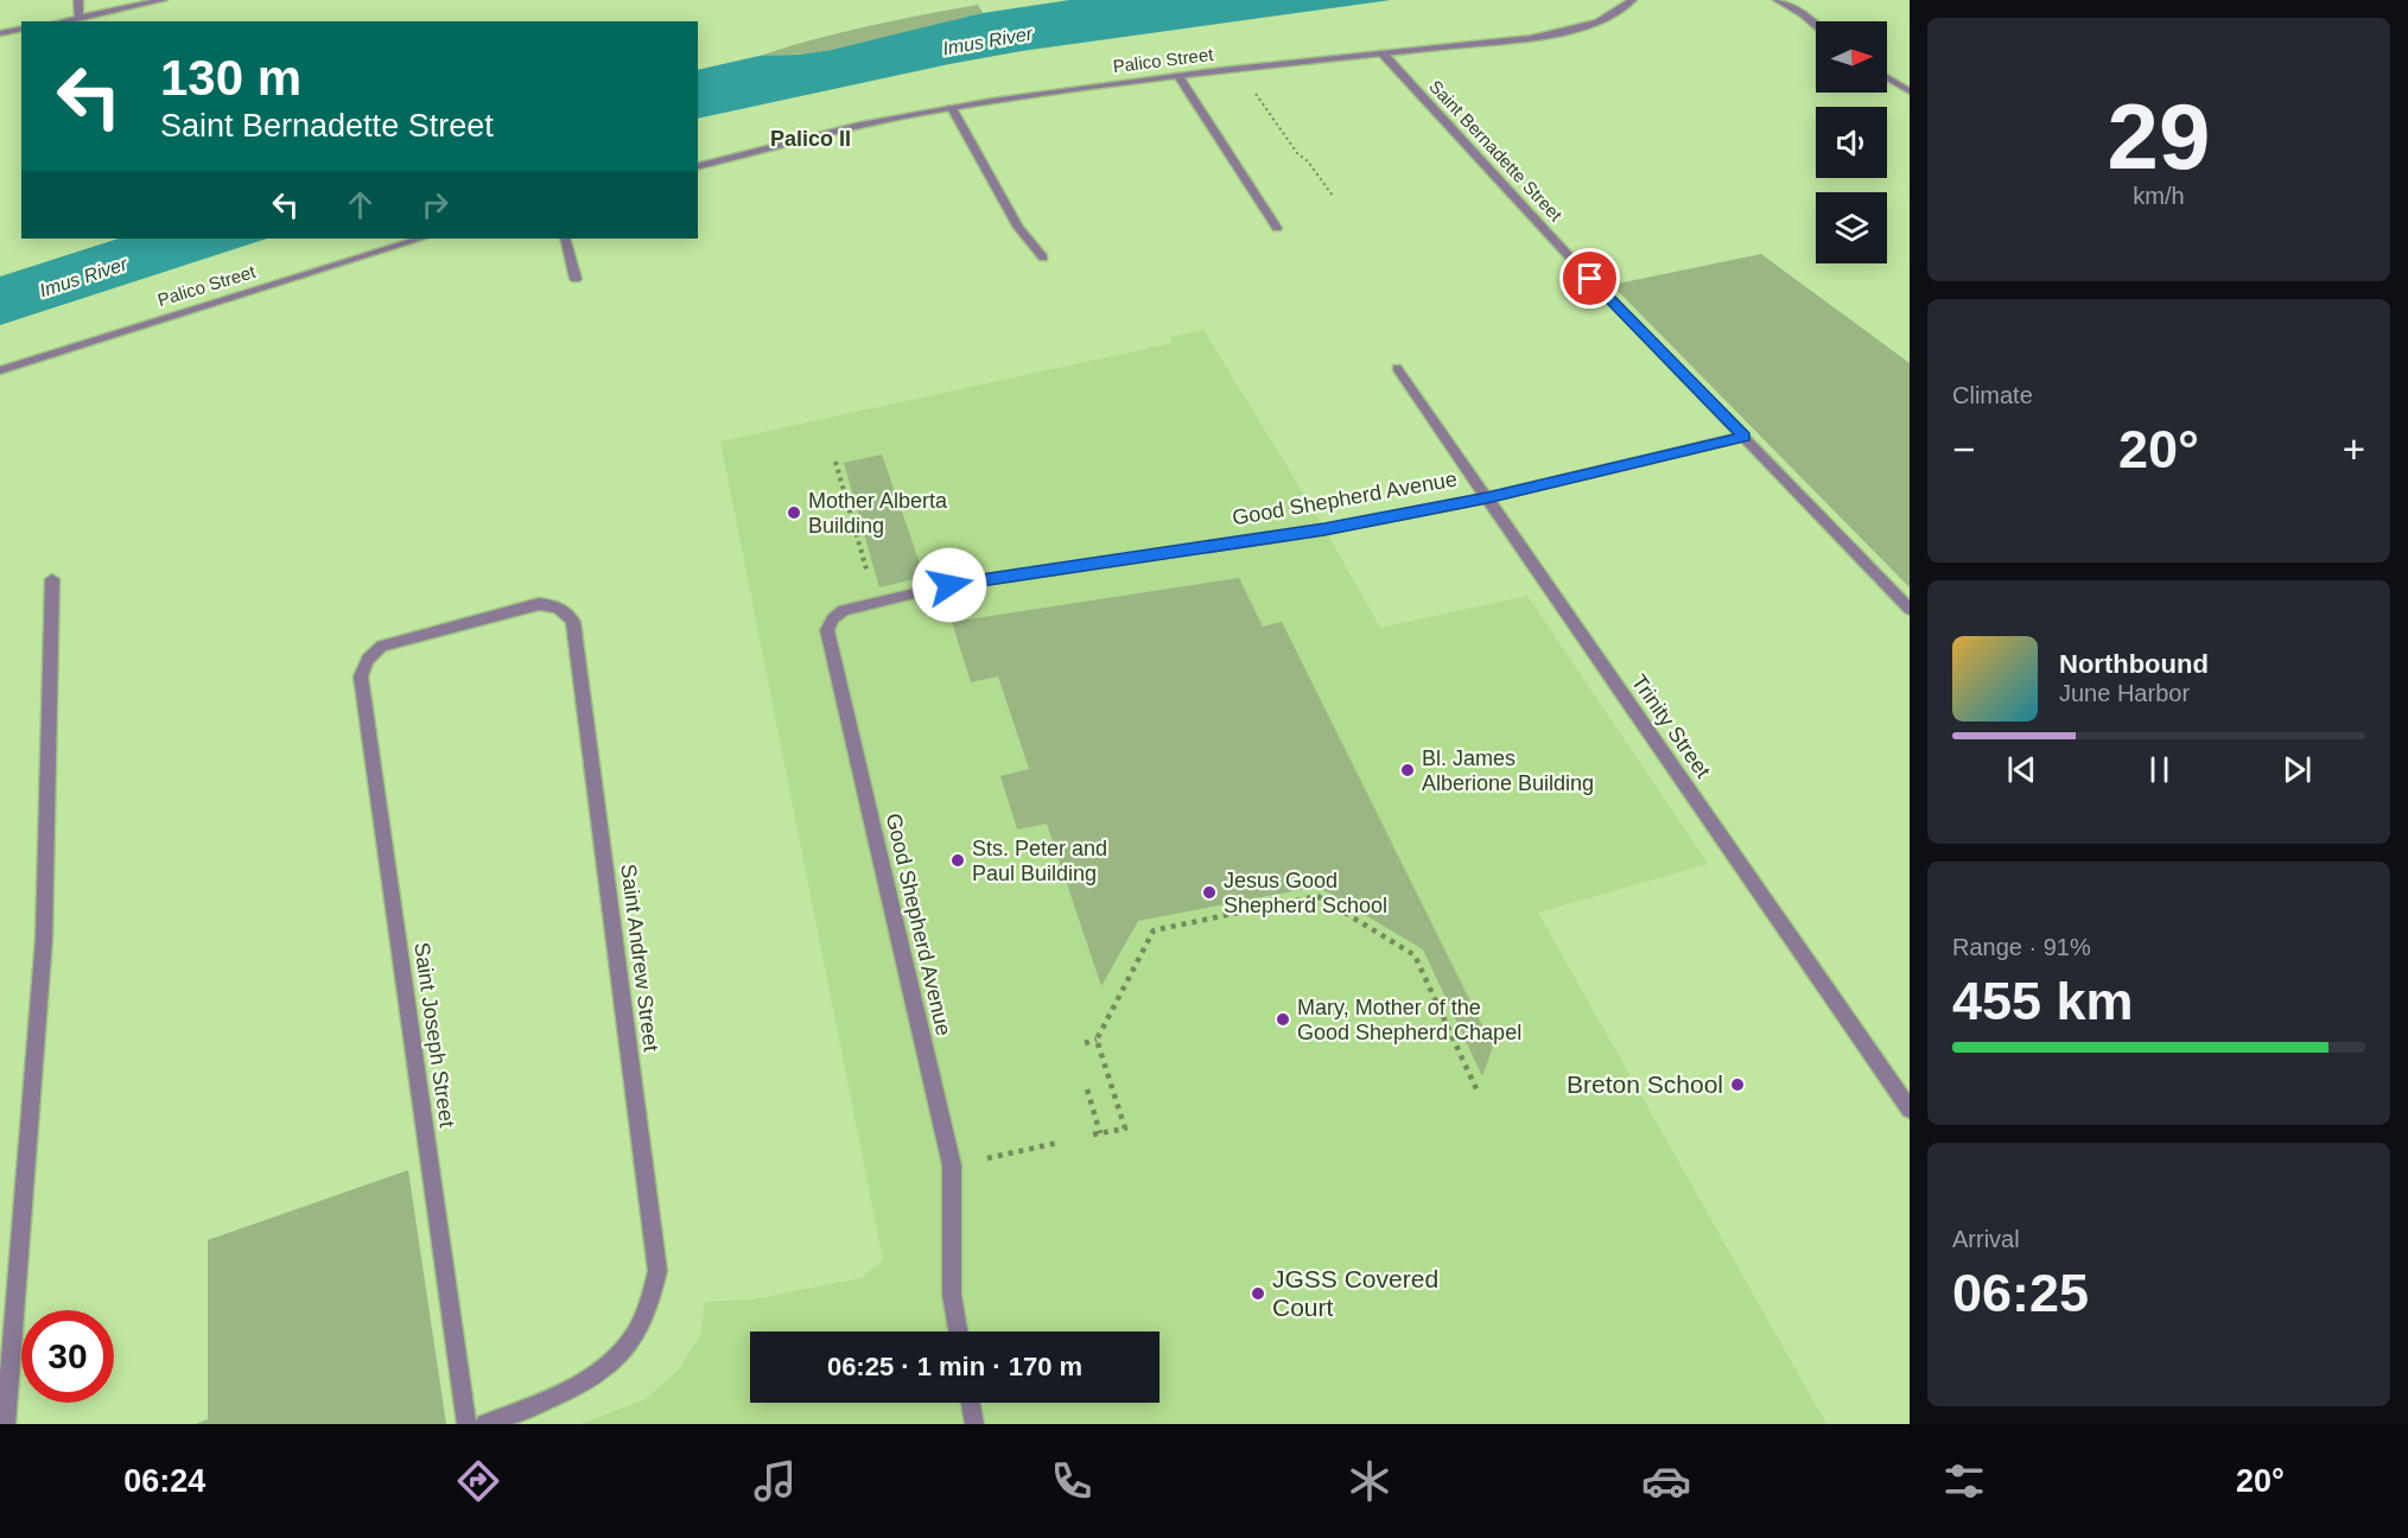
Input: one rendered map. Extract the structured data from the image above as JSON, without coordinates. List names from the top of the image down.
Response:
{
  "streets": {
    "street": [
      "Palico Street",
      "Saint Bernadette Street",
      "Good Shepherd Avenue",
      "Trinity Street",
      "Saint Andrew Street",
      "Saint Joseph Street"
    ]
  },
  "crossings": [
    ["Palico Street", "Saint Bernadette Street"],
    ["Saint Bernadette Street", "Good Shepherd Avenue"],
    ["Good Shepherd Avenue", "Trinity Street"],
    ["Saint Andrew Street", "Saint Joseph Street"]
  ],
  "districts": ["Palico II"],
  "water": ["Imus River"],
  "places": [
    "Mother Alberta Building",
    "Bl. James Alberione Building",
    "Sts. Peter and Paul Building",
    "Jesus Good Shepherd School",
    "Mary, Mother of the Good Shepherd Chapel",
    "Breton School",
    "JGSS Covered Court"
  ],
  "north": "right",
  "page": {
    "tile": [
      ["29", "km/h"],
      "Climate",
      ["Range · 91%", "455 km"],
      ["Arrival", "06:25"]
    ],
    "turn": ["130 m", "Saint Bernadette Street"],
    "heat": ["−", "20°", "+"],
    "song": ["Northbound", "June Harbor"],
    "limit": "30",
    "trip": "06:25 · 1 min · 170 m",
    "tabs": ["06:24", "20°"]
  }
}
